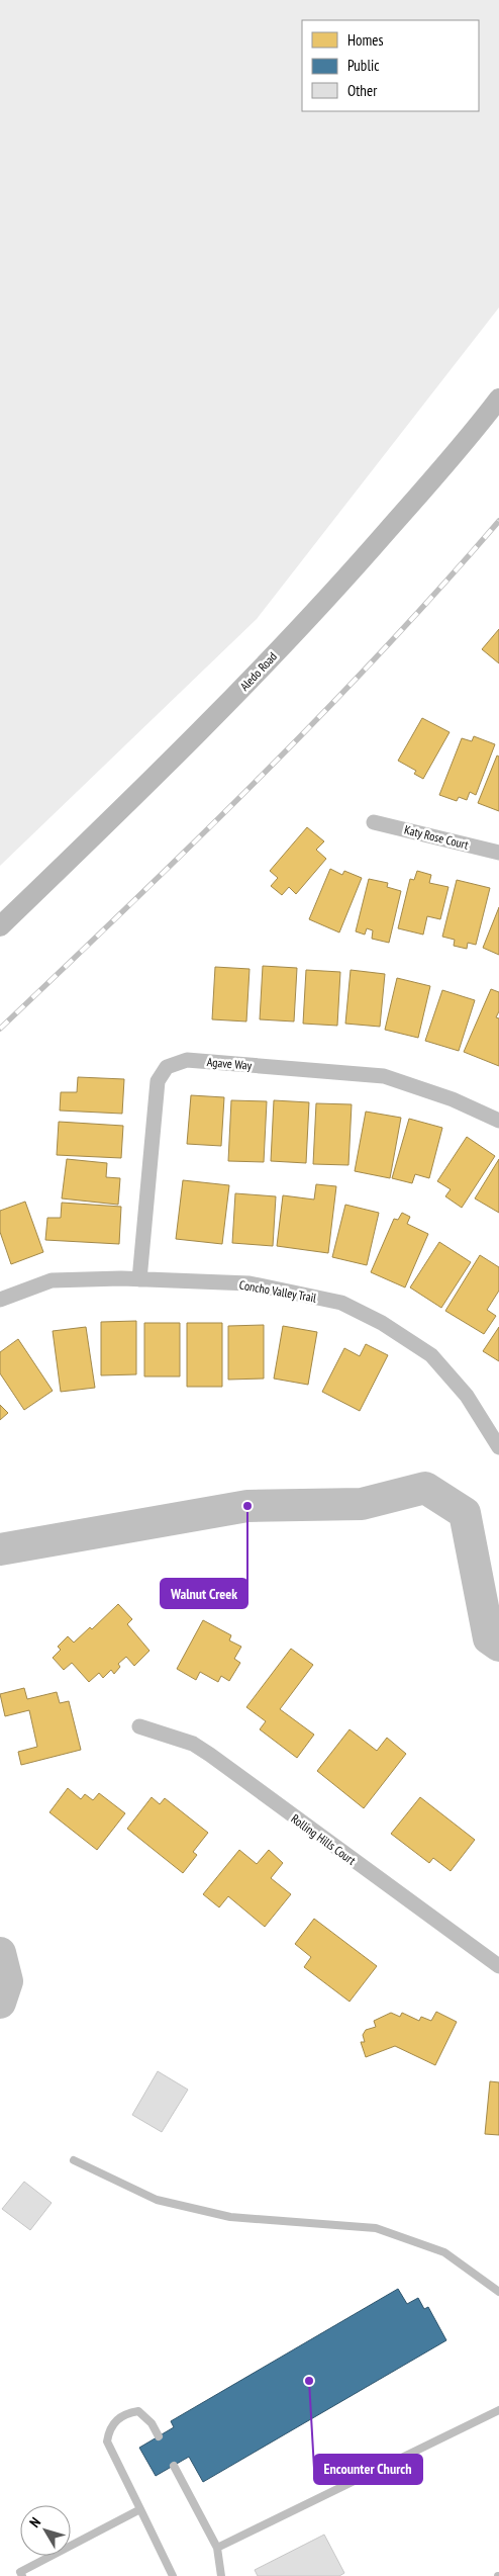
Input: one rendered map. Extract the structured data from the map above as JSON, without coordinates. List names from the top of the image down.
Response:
{
  "streets": {
    "street": [
      "Aledo Road",
      "Katy Rose Court",
      "Agave Way",
      "Concho Valley Trail",
      "Rolling Hills Court"
    ]
  },
  "crossings": [
    ["Agave Way", "Concho Valley Trail"]
  ],
  "places": ["Walnut Creek", "Encounter Church"],
  "legend": ["Homes", "Public", "Other"],
  "north": "top left"
}
